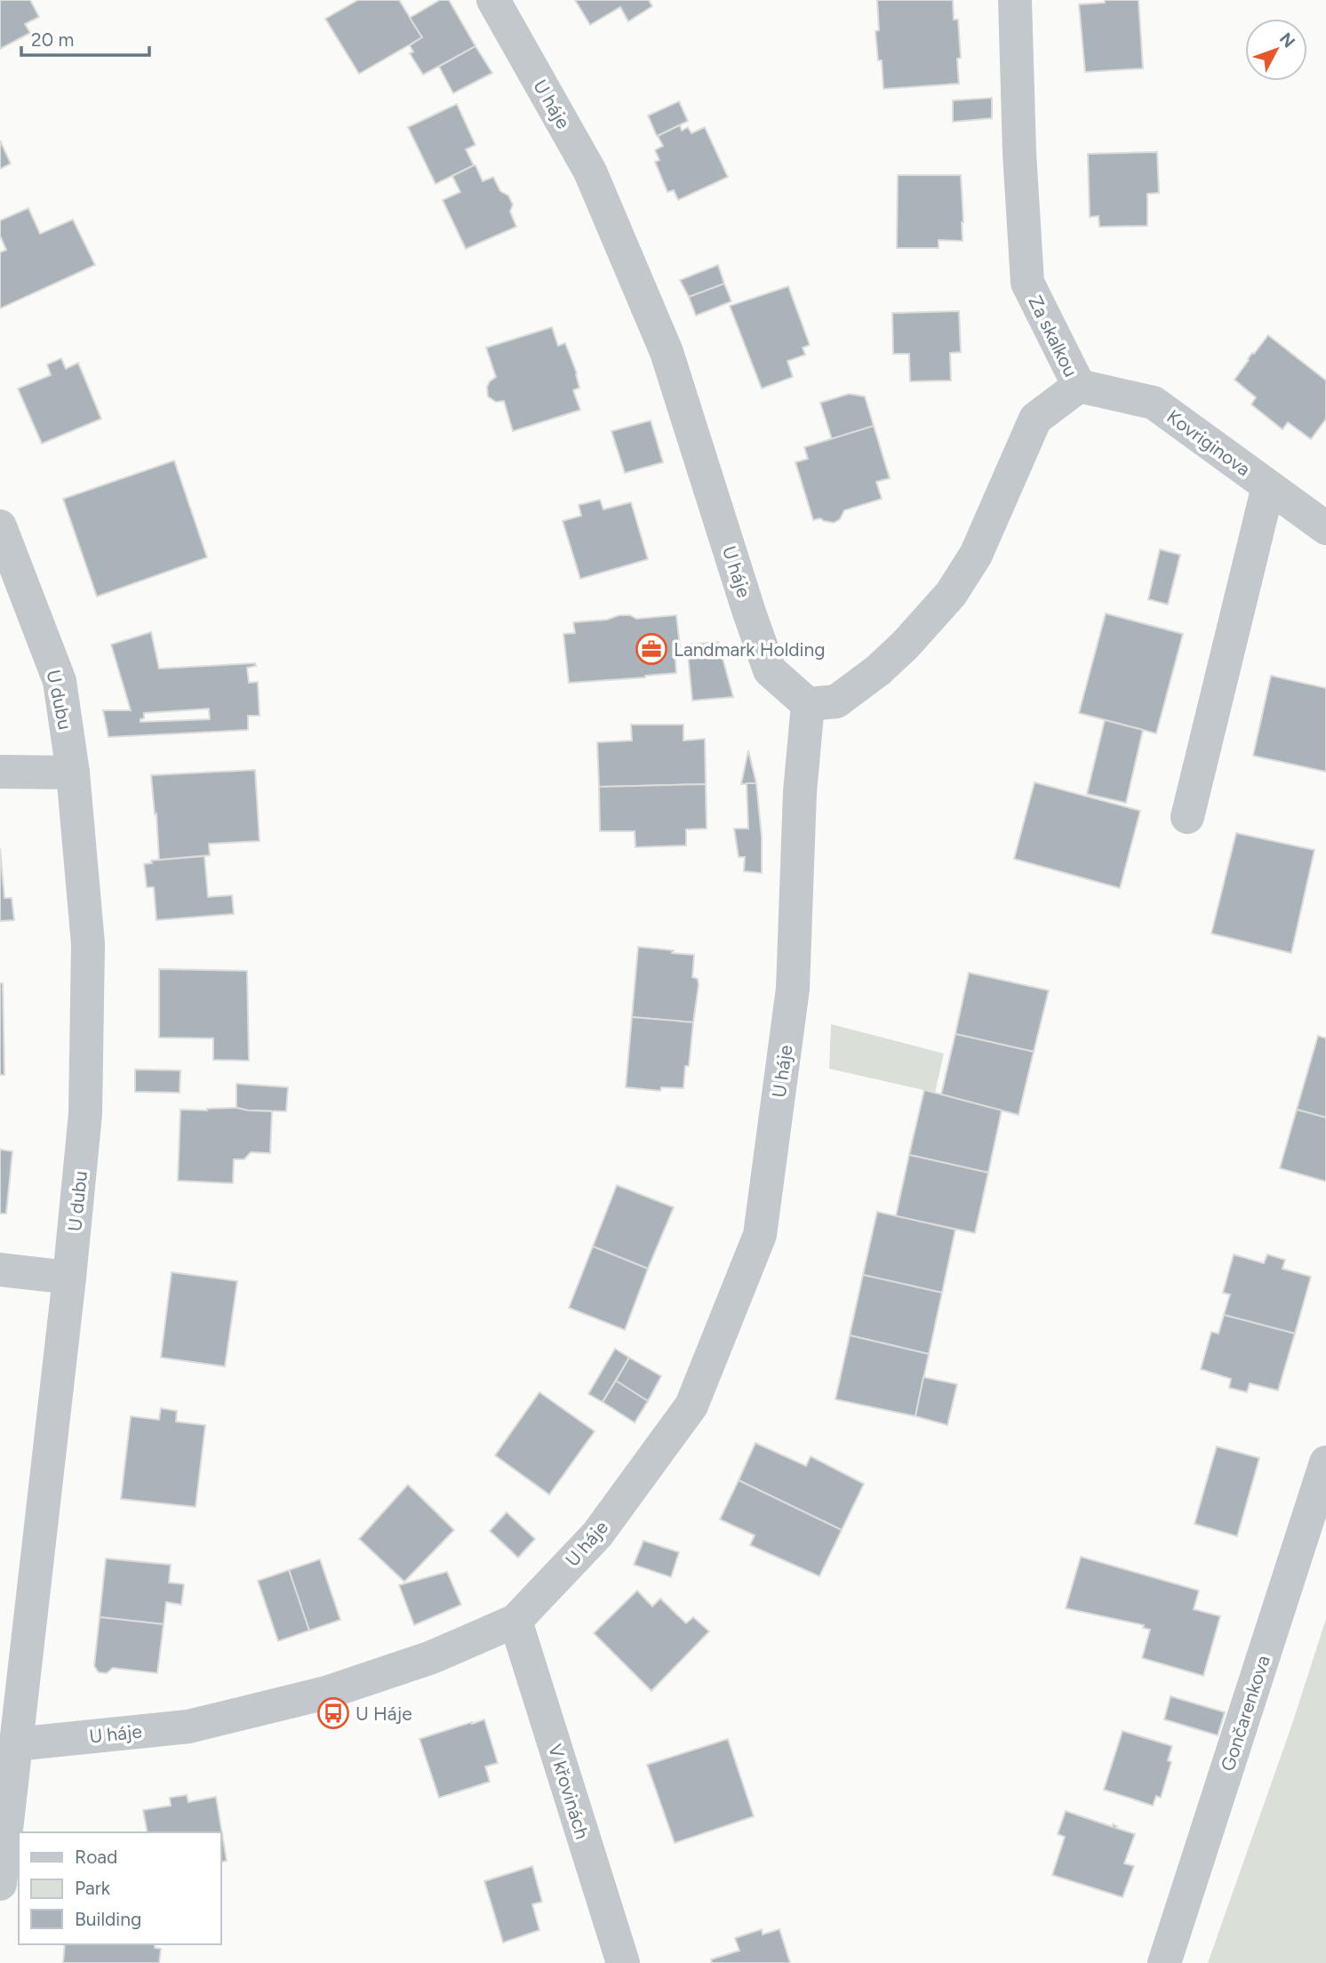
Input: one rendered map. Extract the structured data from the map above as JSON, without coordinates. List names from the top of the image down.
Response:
{
  "streets": {
    "street": [
      "U háje",
      "Za skalkou",
      "Kovriginova",
      "U dubu",
      "Gončarenkova",
      "V křovinách"
    ]
  },
  "crossings": [
    ["U háje", "Za skalkou"],
    ["U háje", "U dubu"],
    ["U háje", "V křovinách"],
    ["Za skalkou", "Kovriginova"]
  ],
  "places": {
    "office": ["Landmark Holding"],
    "bus stop": ["U Háje"]
  },
  "legend": ["Road", "Park", "Building"],
  "scale_bar": "20 m",
  "north": "top right"
}
